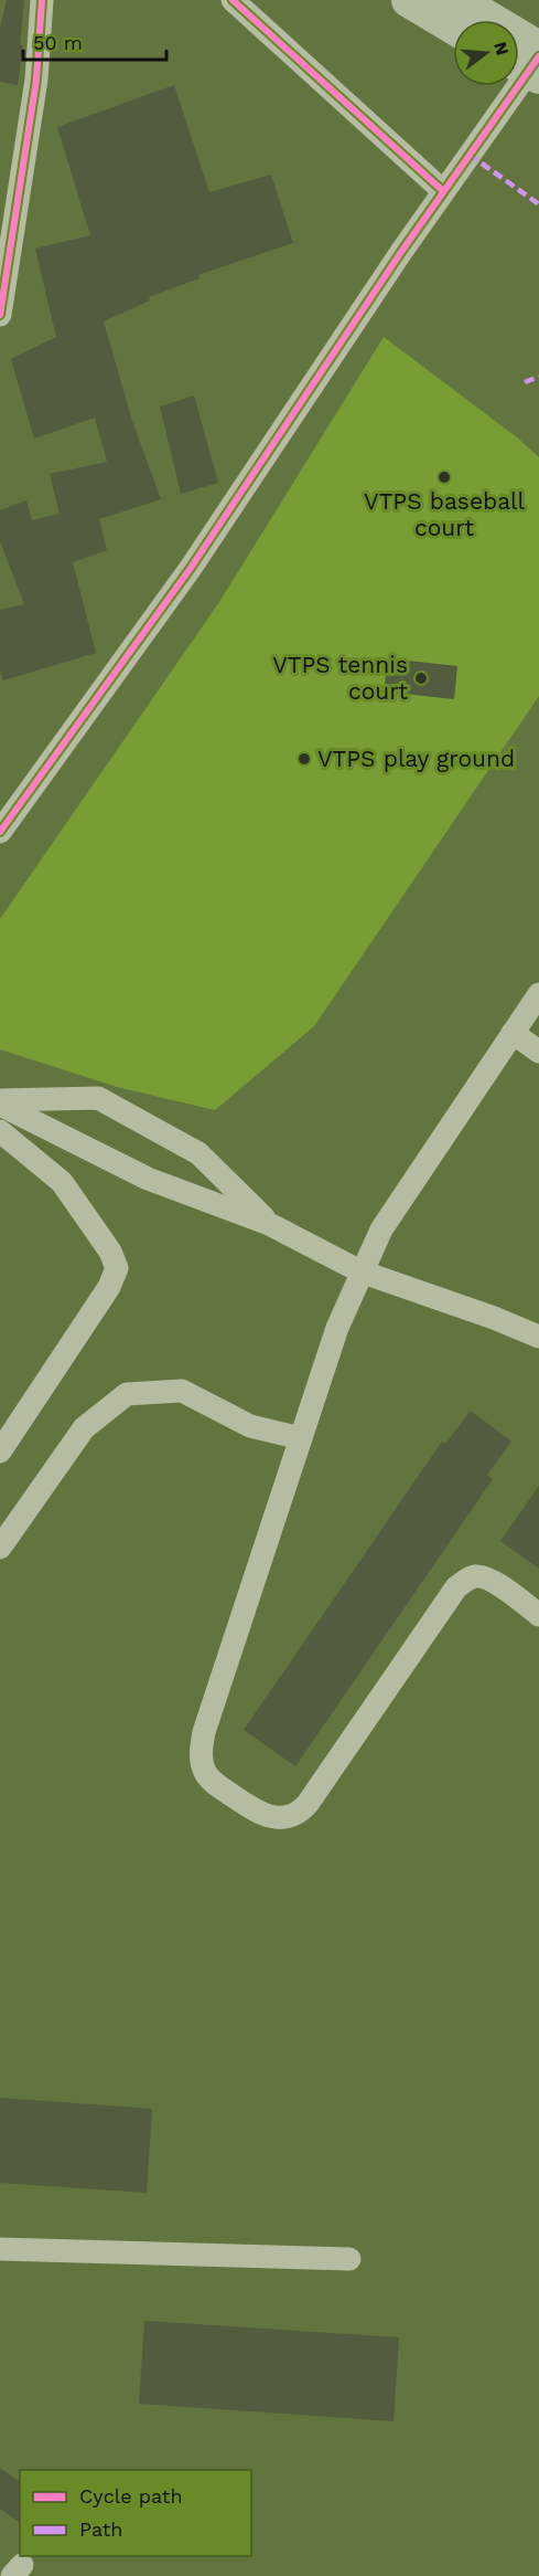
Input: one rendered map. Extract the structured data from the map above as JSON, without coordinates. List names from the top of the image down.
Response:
{
  "places": ["VTPS baseball court", "VTPS tennis court", "VTPS play ground"],
  "legend": ["Cycle path", "Path"],
  "scale_bar": "50 m",
  "north": "right"
}
